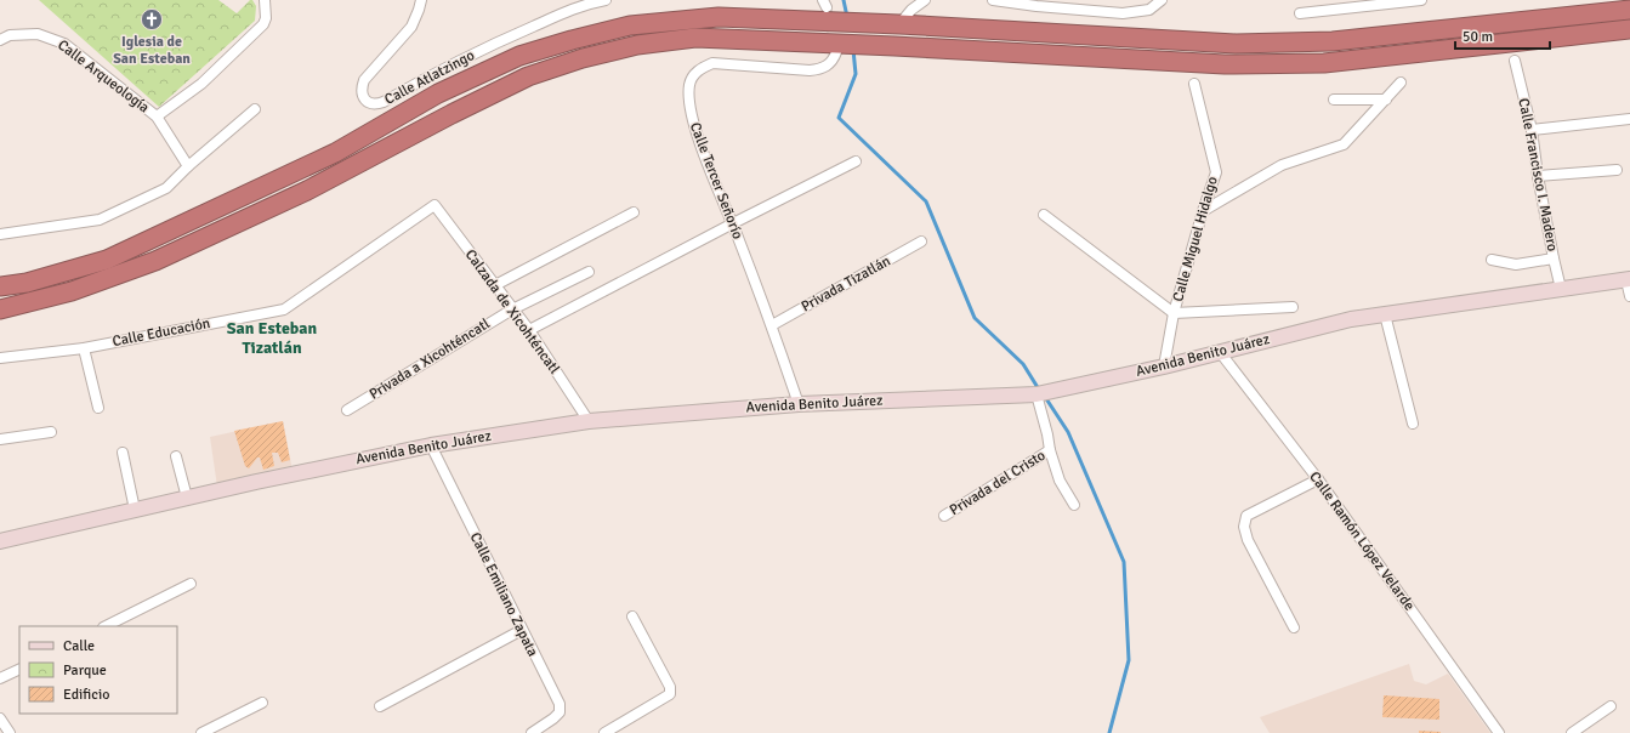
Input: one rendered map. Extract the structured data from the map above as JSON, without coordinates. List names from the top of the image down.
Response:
{
  "streets": {
    "main road": ["Avenida Benito Juárez"],
    "street": [
      "Calle Arqueología",
      "Calle Atlatzingo",
      "Calle Francisco I. Madero",
      "Calle Tercer Señorío",
      "Calle Miguel Hidalgo",
      "Privada Tizatlán",
      "Calzada de Xicohténcatl",
      "Calle Educación",
      "Privada a Xicohténcatl",
      "Privada del Cristo",
      "Calle Ramón López Velarde",
      "Calle Emiliano Zapata"
    ]
  },
  "crossings": [
    ["Calle Francisco I. Madero", "Avenida Benito Juárez"],
    ["Calle Tercer Señorío", "Privada Tizatlán"],
    ["Calle Tercer Señorío", "Avenida Benito Juárez"],
    ["Calle Miguel Hidalgo", "Avenida Benito Juárez"],
    ["Calzada de Xicohténcatl", "Calle Educación"],
    ["Calzada de Xicohténcatl", "Avenida Benito Juárez"],
    ["Calzada de Xicohténcatl", "Privada a Xicohténcatl"],
    ["Avenida Benito Juárez", "Privada del Cristo"],
    ["Avenida Benito Juárez", "Calle Ramón López Velarde"],
    ["Avenida Benito Juárez", "Calle Emiliano Zapata"]
  ],
  "districts": ["San Esteban Tizatlán"],
  "places": {
    "church": ["Iglesia de San Esteban"]
  },
  "legend": ["Calle", "Parque", "Edificio"],
  "scale_bar": "50 m"
}
